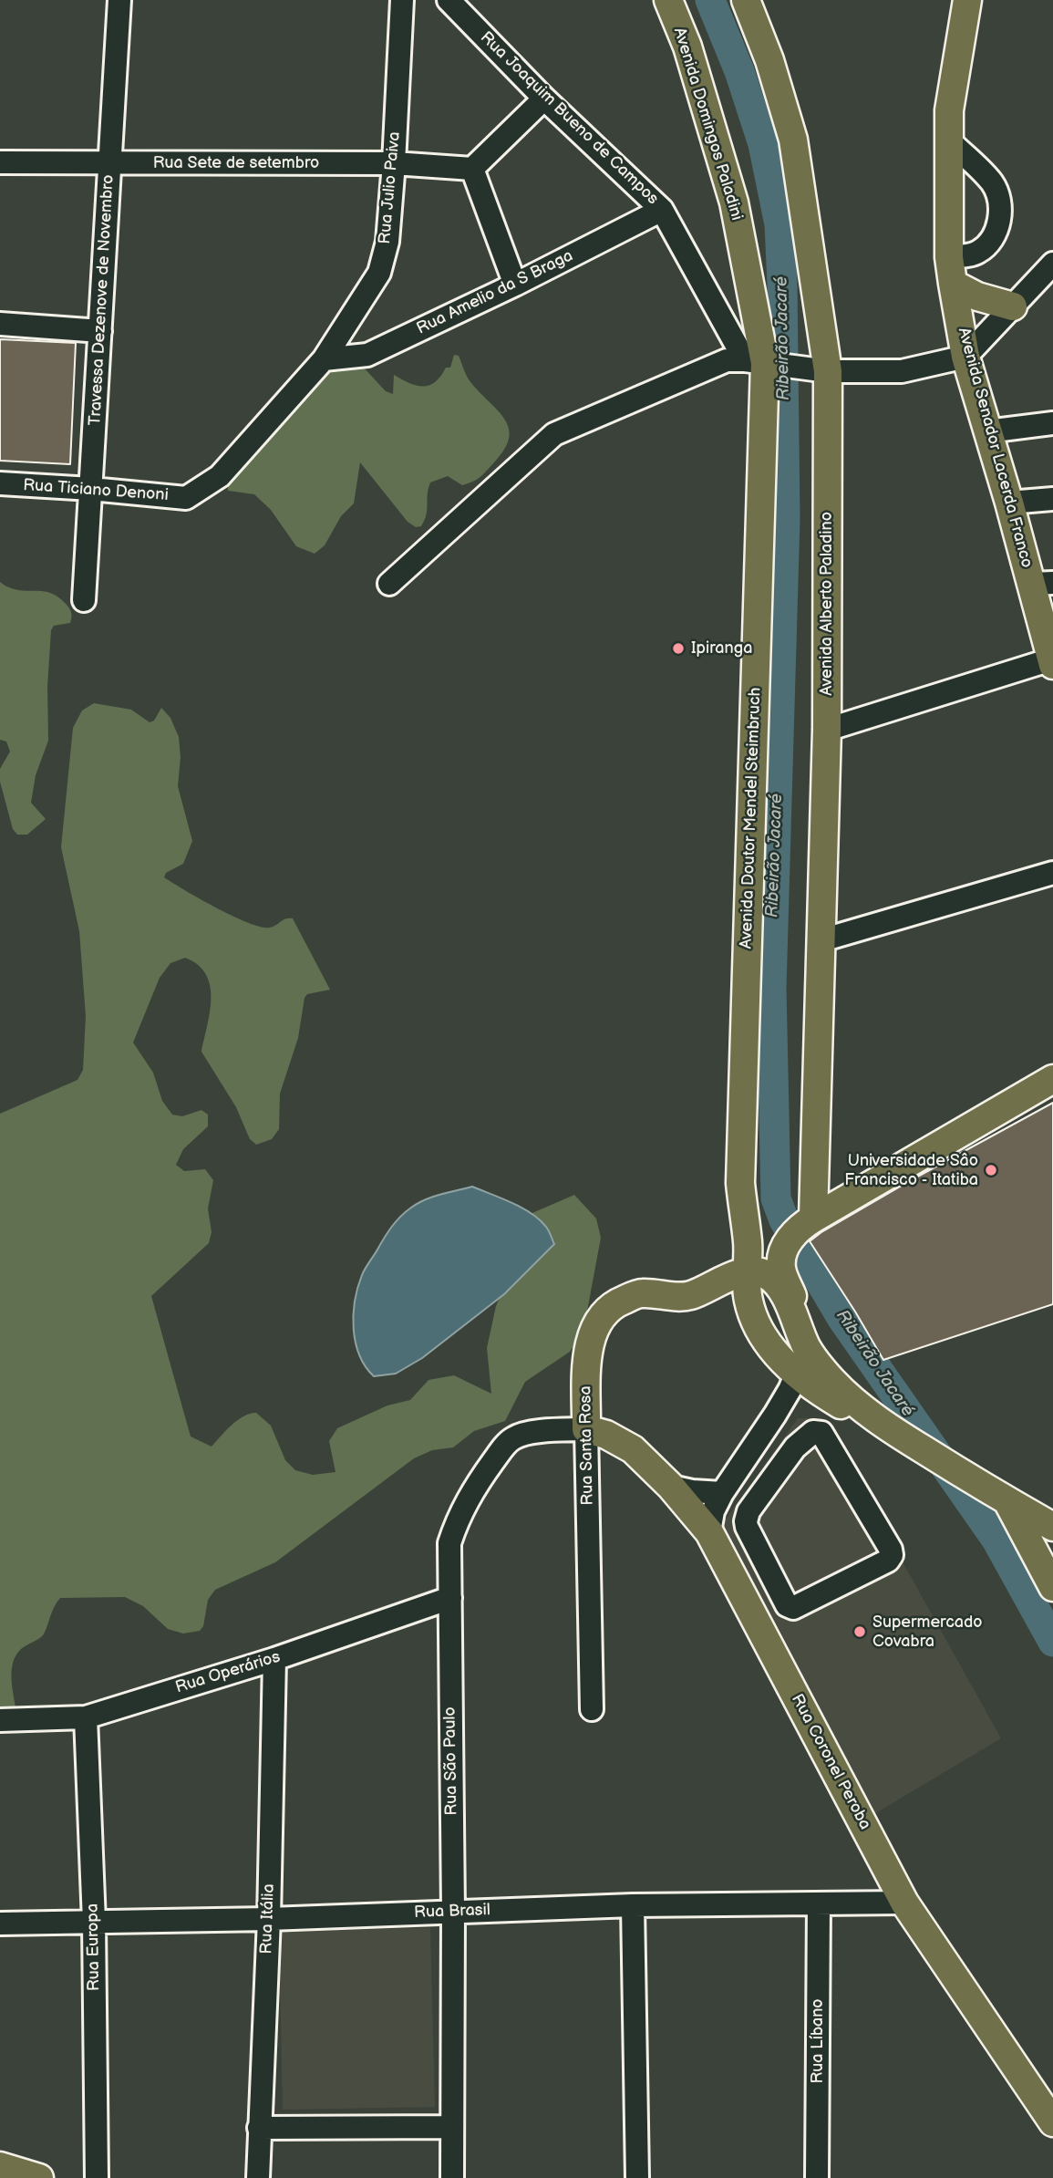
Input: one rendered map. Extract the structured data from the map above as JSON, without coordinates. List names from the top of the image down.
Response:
{
  "streets": {
    "main road": [
      "Avenida Domingos Paladini",
      "Avenida Senador Lacerda Franco",
      "Avenida Alberto Paladino",
      "Avenida Doutor Mendel Steimbruch",
      "Rua Santa Rosa",
      "Rua Coronel Peroba"
    ],
    "street": [
      "Rua Joaquim Bueno de Campos",
      "Rua Sete de setembro",
      "Rua Julio Paiva",
      "Rua Amelio da S Braga",
      "Travessa Dezenove de Novembro",
      "Rua Ticiano Denoni",
      "Rua Operários",
      "Rua São Paulo",
      "Rua Brasil",
      "Rua Itália",
      "Rua Europa",
      "Rua Líbano"
    ]
  },
  "crossings": [
    ["Rua Joaquim Bueno de Campos", "Avenida Domingos Paladini"],
    ["Rua Joaquim Bueno de Campos", "Rua Amelio da S Braga"],
    ["Rua Joaquim Bueno de Campos", "Avenida Doutor Mendel Steimbruch"],
    ["Avenida Domingos Paladini", "Avenida Doutor Mendel Steimbruch"],
    ["Rua Sete de setembro", "Rua Julio Paiva"],
    ["Rua Sete de setembro", "Travessa Dezenove de Novembro"],
    ["Rua Julio Paiva", "Rua Amelio da S Braga"],
    ["Rua Julio Paiva", "Rua Ticiano Denoni"],
    ["Rua Amelio da S Braga", "Rua Ticiano Denoni"],
    ["Travessa Dezenove de Novembro", "Rua Ticiano Denoni"],
    ["Avenida Doutor Mendel Steimbruch", "Rua Santa Rosa"],
    ["Rua Santa Rosa", "Rua São Paulo"],
    ["Rua Santa Rosa", "Rua Coronel Peroba"],
    ["Rua Operários", "Rua São Paulo"],
    ["Rua Operários", "Rua Itália"],
    ["Rua Operários", "Rua Europa"],
    ["Rua São Paulo", "Rua Coronel Peroba"],
    ["Rua São Paulo", "Rua Brasil"],
    ["Rua Coronel Peroba", "Rua Brasil"],
    ["Rua Brasil", "Rua Itália"],
    ["Rua Brasil", "Rua Europa"],
    ["Rua Brasil", "Rua Líbano"]
  ],
  "water": ["Ribeirão Jacaré"],
  "places": ["Ipiranga", "Universidade Sâo Francisco - Itatiba", "Supermercado Covabra"]
}
